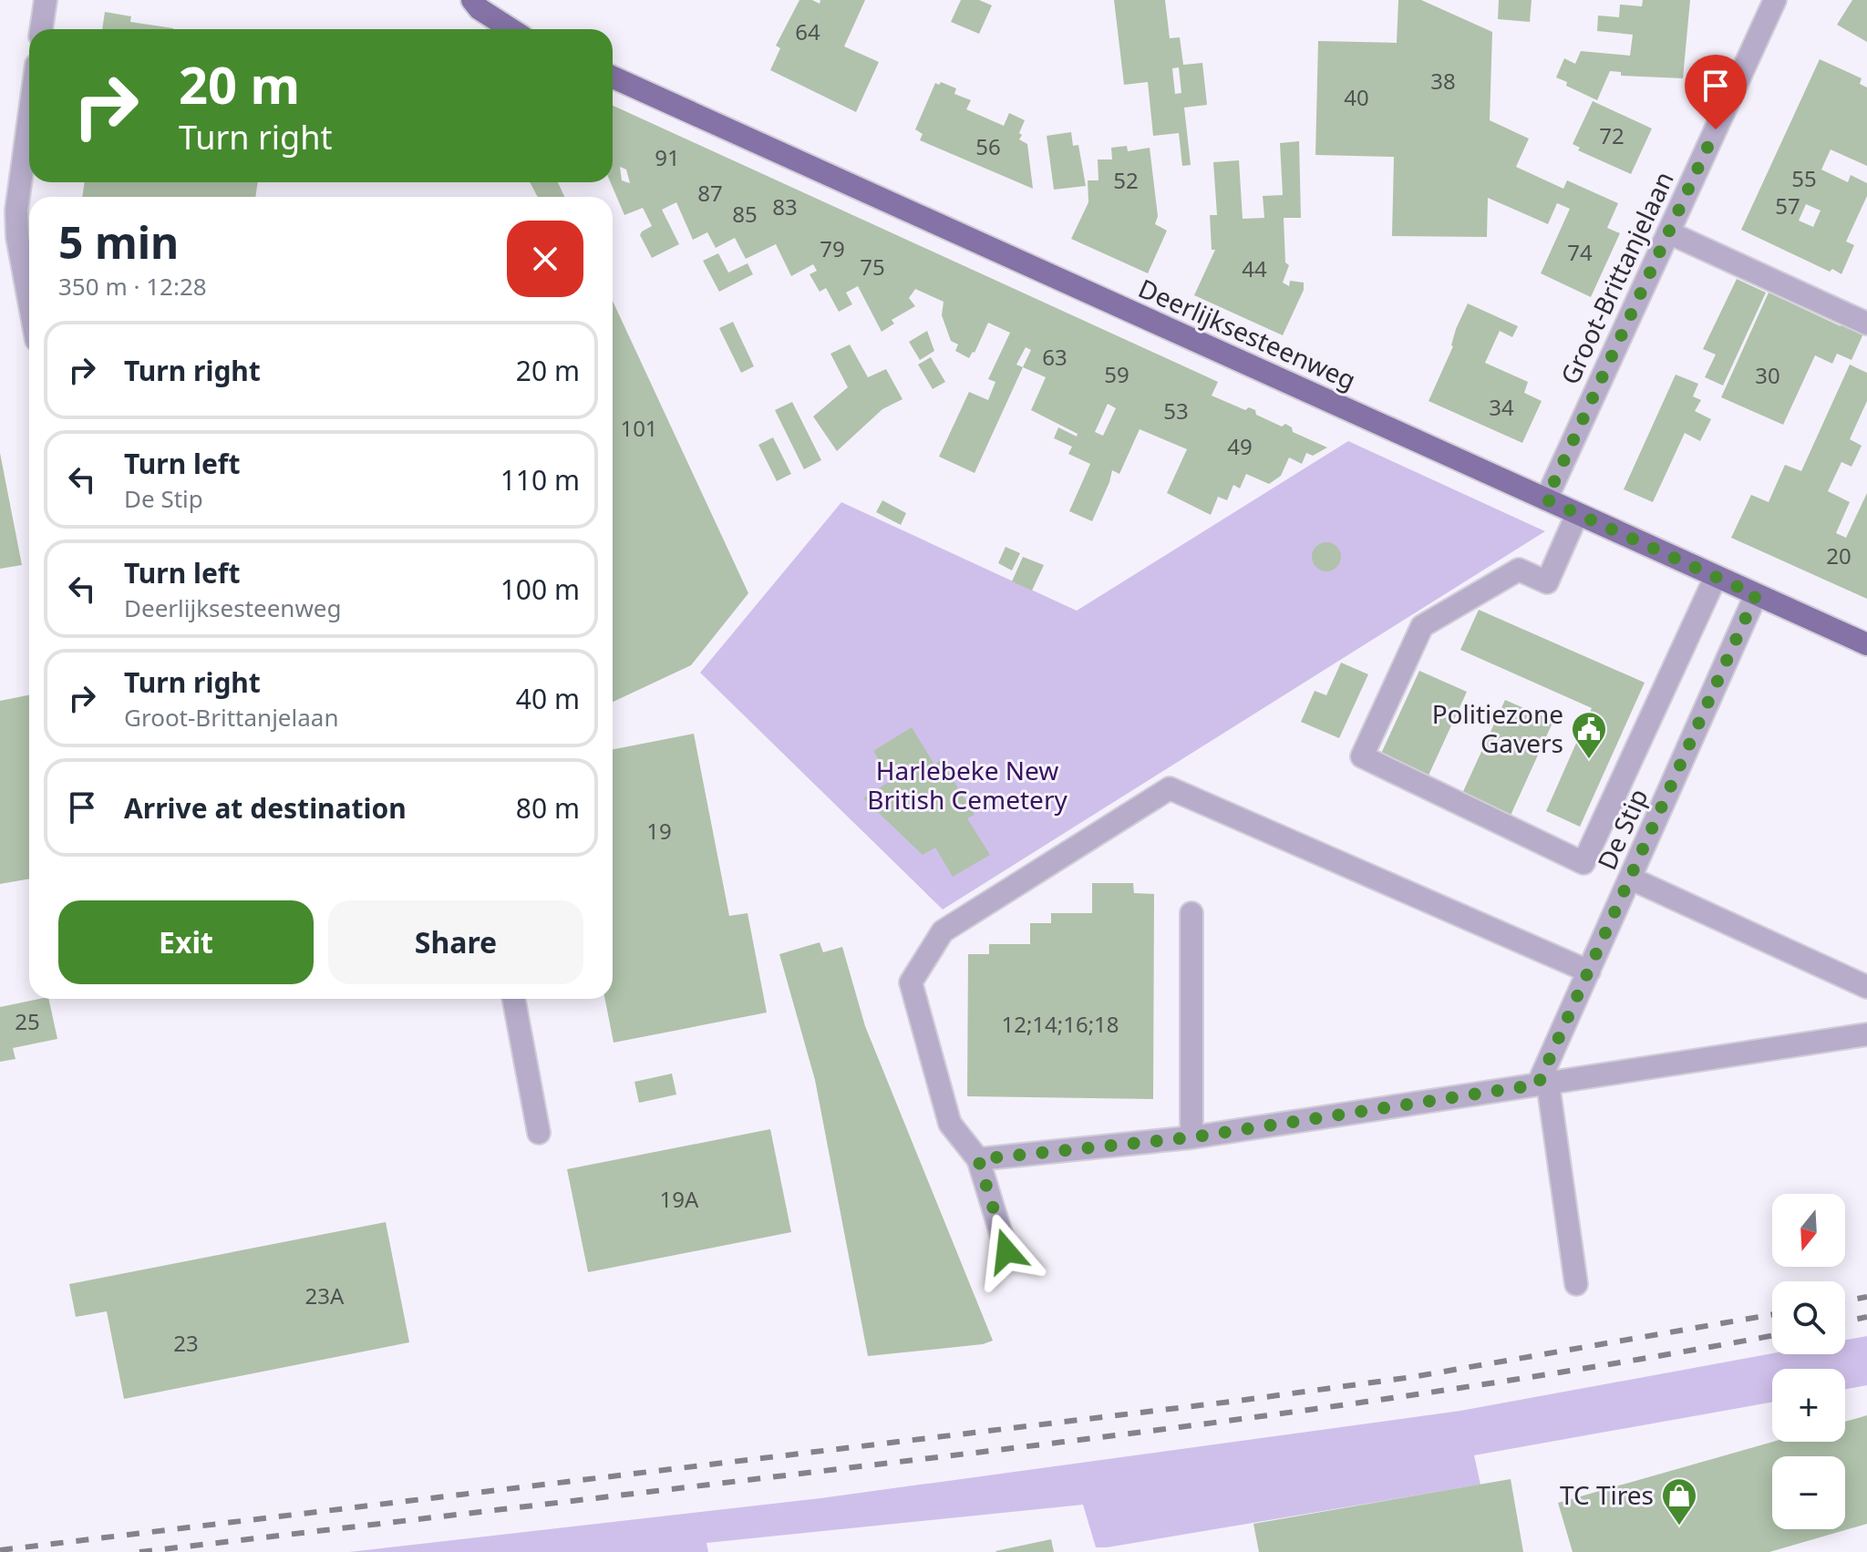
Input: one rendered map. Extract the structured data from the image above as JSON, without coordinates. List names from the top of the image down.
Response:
{
  "streets": {
    "main road": ["Deerlijksesteenweg"],
    "street": ["Groot-Brittanjelaan", "De Stip"]
  },
  "crossings": [
    ["Groot-Brittanjelaan", "Deerlijksesteenweg"],
    ["Deerlijksesteenweg", "De Stip"]
  ],
  "parks": ["Harlebeke New British Cemetery"],
  "places": {
    "public building": ["Politiezone Gavers"],
    "shop": ["TC Tires"]
  },
  "house_numbers": [
    "64",
    "38",
    "40",
    "72",
    "56",
    "91",
    "55",
    "52",
    "87",
    "57",
    "83",
    "85",
    "79",
    "74",
    "75",
    "44",
    "63",
    "59",
    "30",
    "34",
    "53",
    "101",
    "49",
    "20",
    "19",
    "25",
    "12;14;16;18",
    "19A",
    "23A",
    "23"
  ],
  "north": "bottom",
  "page": {
    "turn": ["20 m", "Turn right"],
    "heading": ["5 min", "350 m · 12:28"],
    "list": [
      {
        "name": "Turn right",
        "value": "20 m"
      },
      {
        "name": "Turn left",
        "note": "De Stip",
        "value": "110 m"
      },
      {
        "name": "Turn left",
        "note": "Deerlijksesteenweg",
        "value": "100 m"
      },
      {
        "name": "Turn right",
        "note": "Groot-Brittanjelaan",
        "value": "40 m"
      },
      {
        "name": "Arrive at destination",
        "value": "80 m"
      }
    ],
    "buttons": ["Exit", "Share"],
    "map_buttons": ["+", "−"]
  }
}
